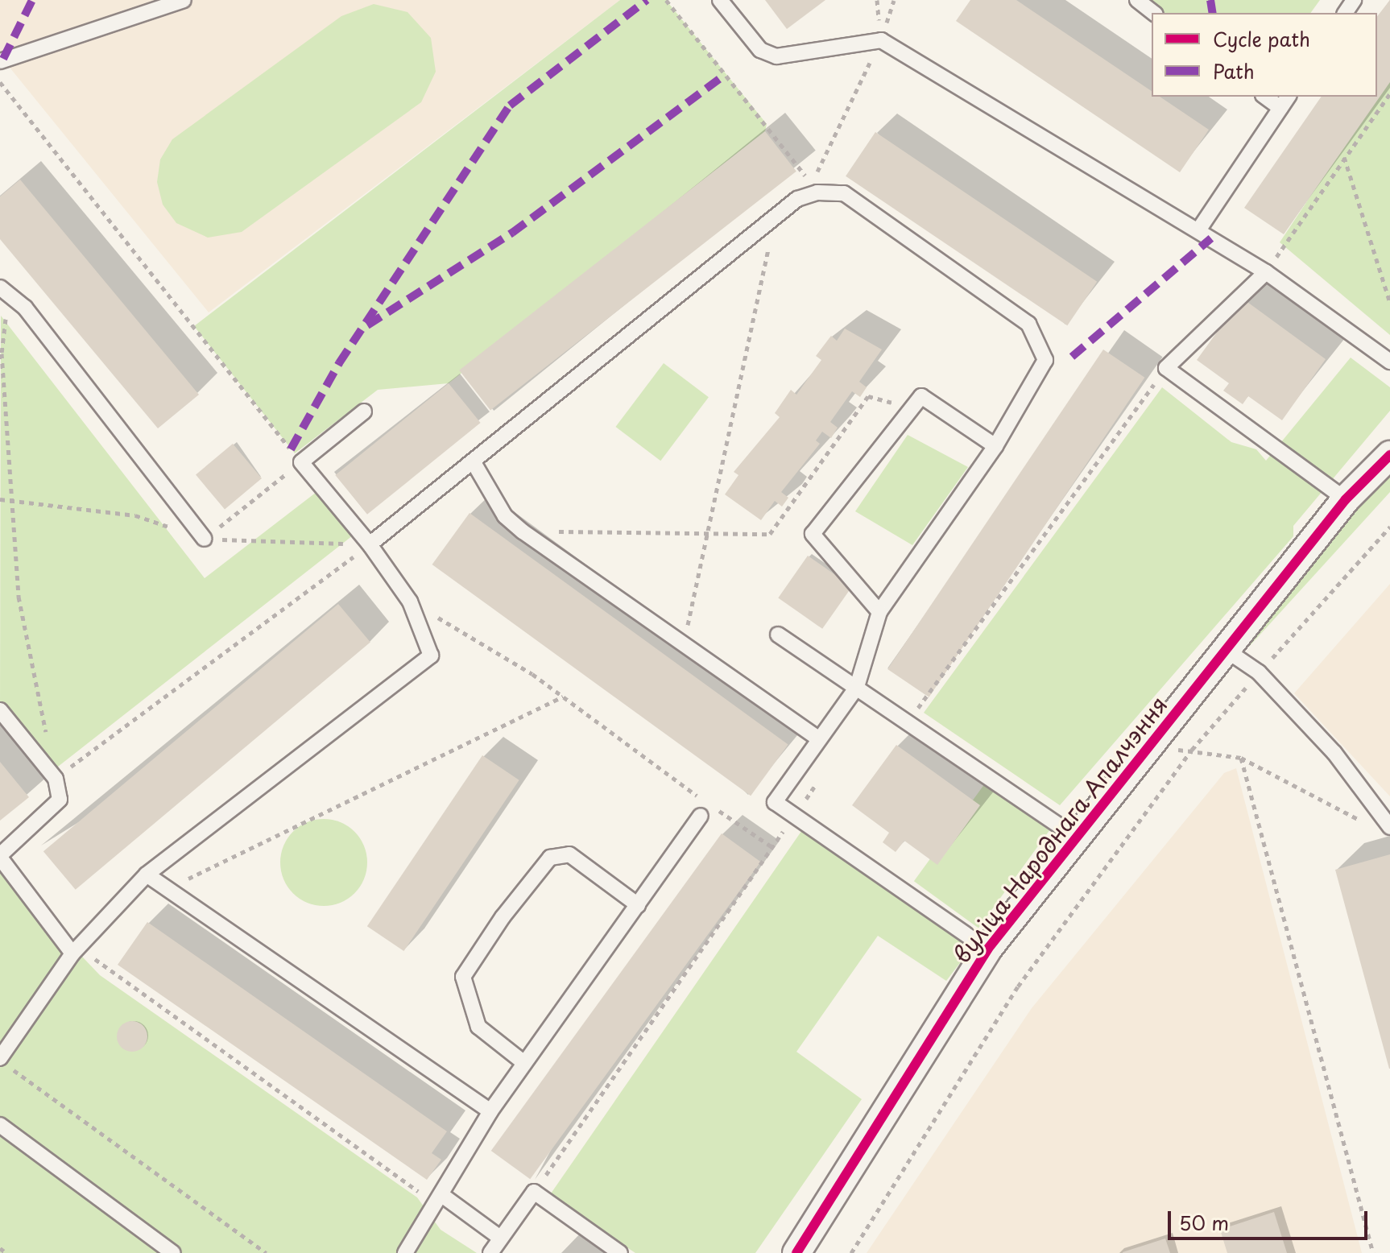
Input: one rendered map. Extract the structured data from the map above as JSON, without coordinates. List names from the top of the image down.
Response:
{
  "streets": {
    "street": ["вуліца Народнага Апалчэння"]
  },
  "legend": ["Cycle path", "Path"],
  "scale_bar": "50 m"
}
